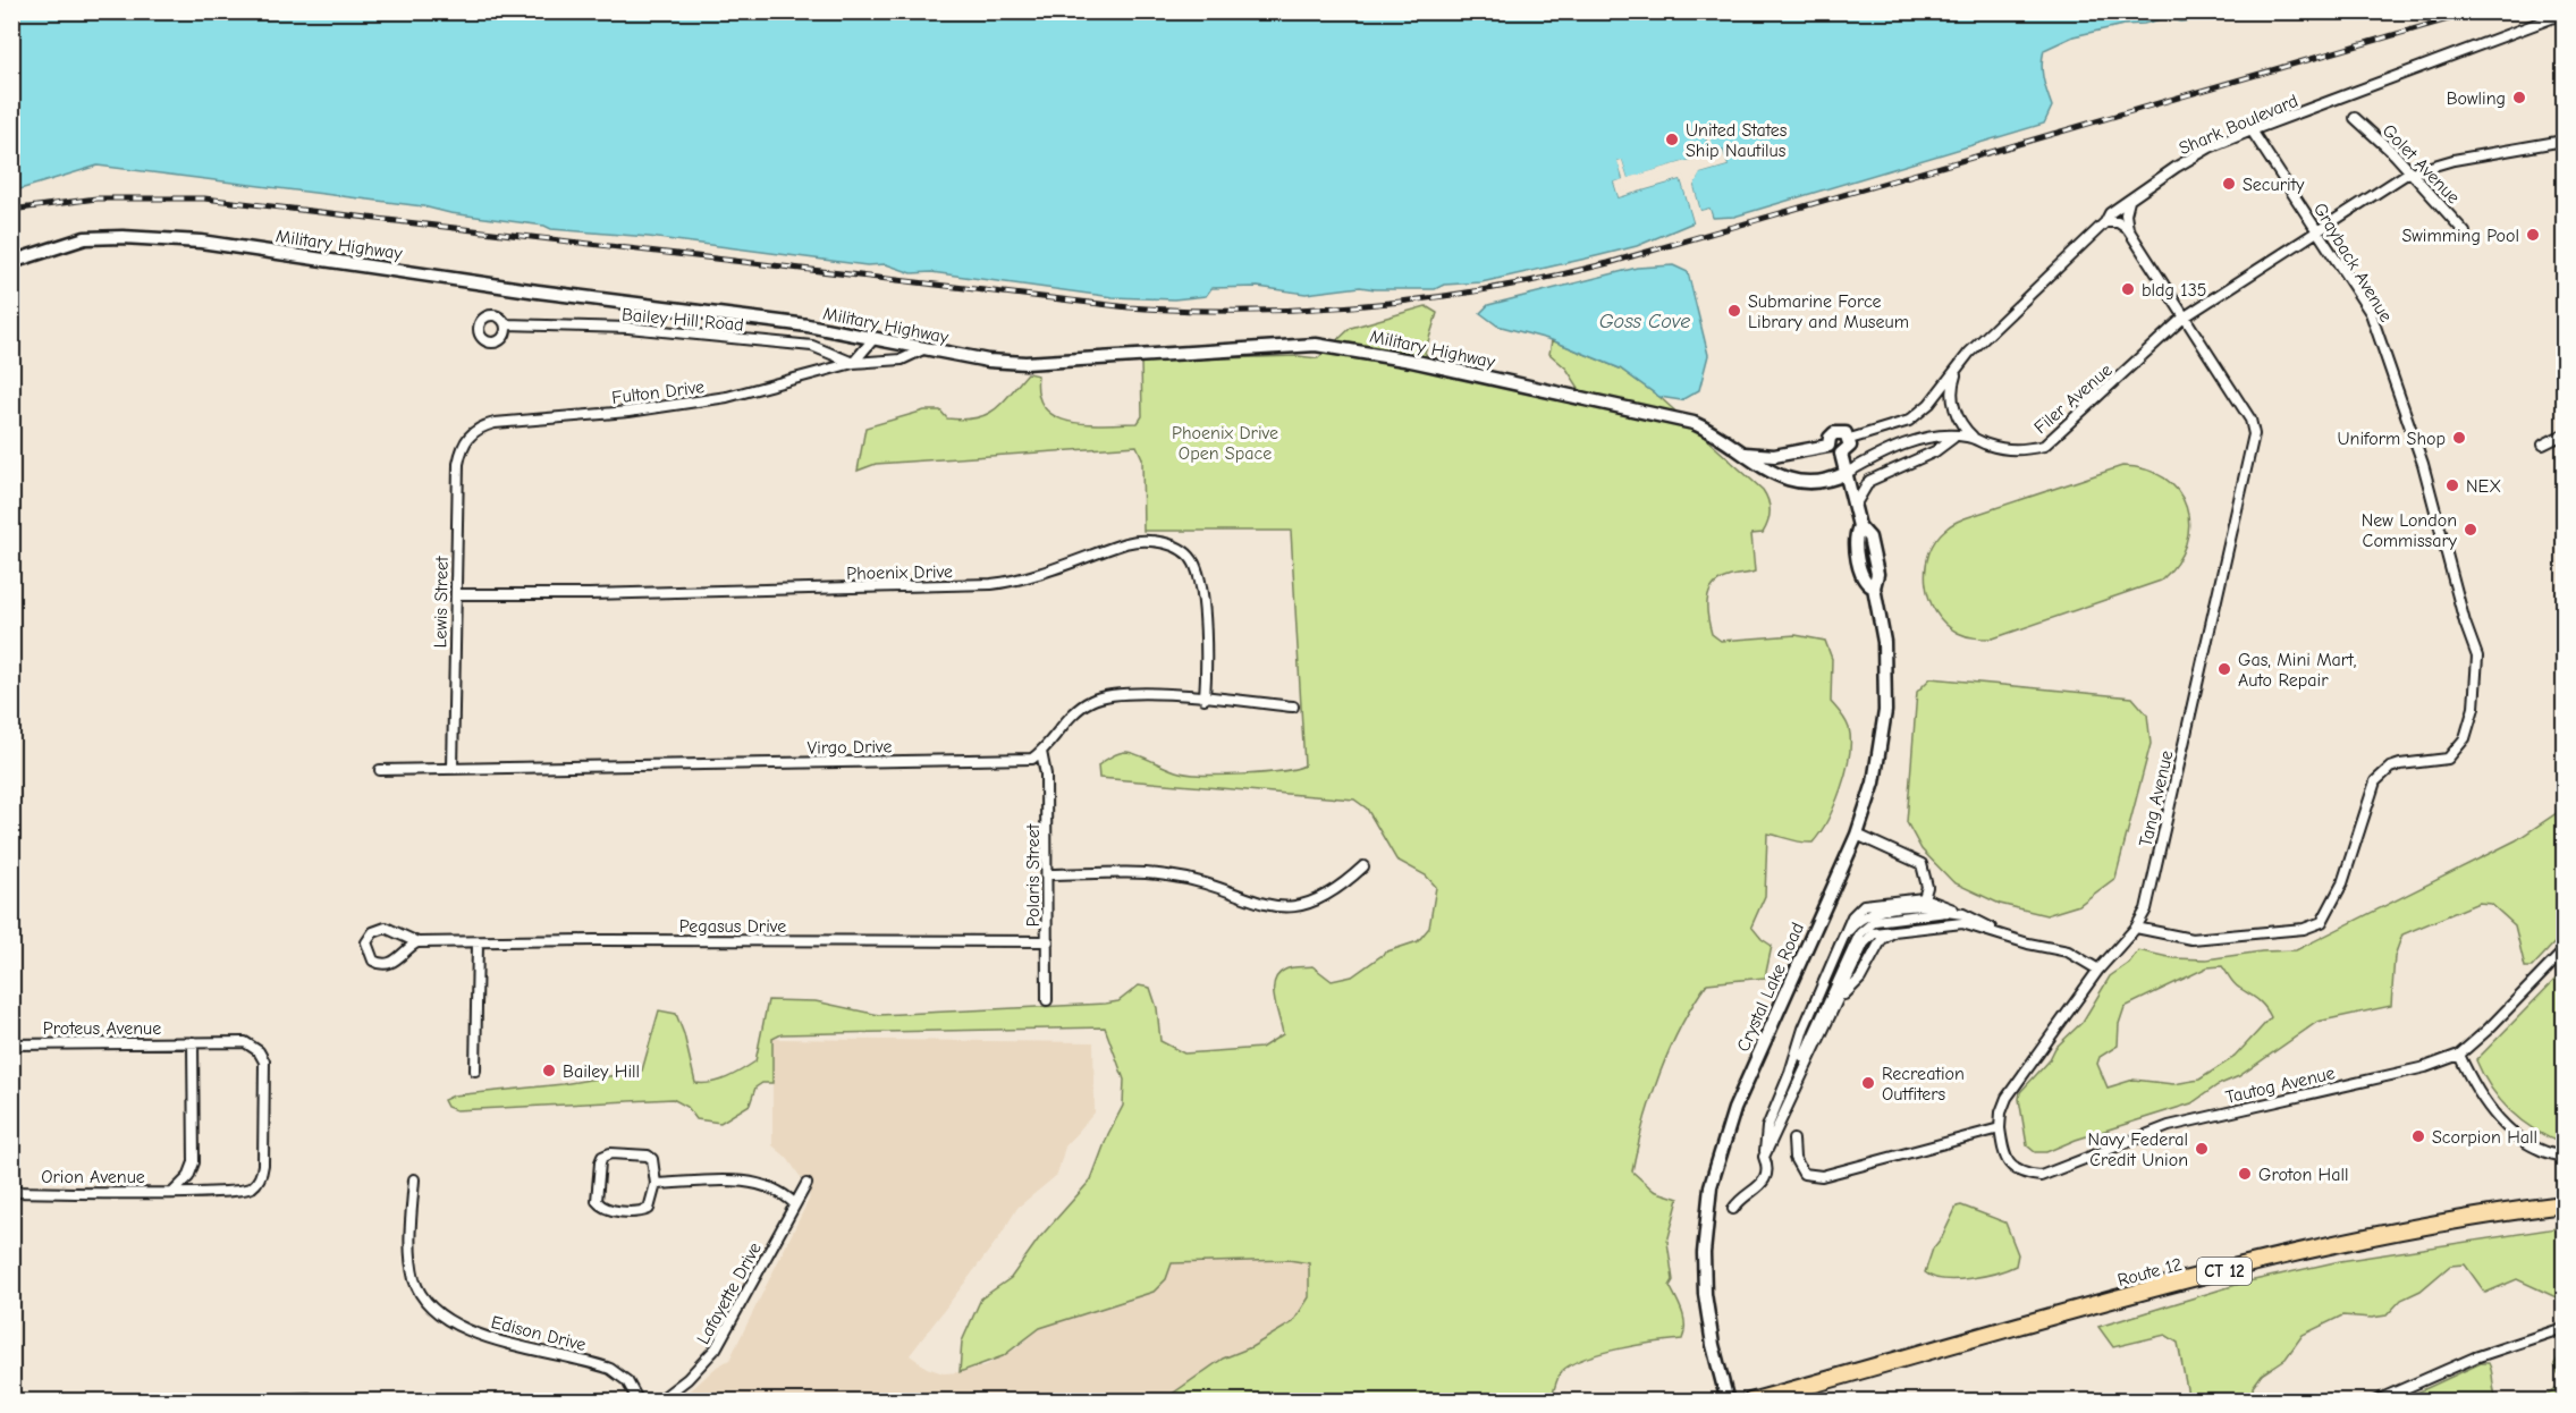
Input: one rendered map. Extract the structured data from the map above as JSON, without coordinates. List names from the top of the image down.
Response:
{
  "streets": {
    "highway": ["Route 12", "CT 12"],
    "street": [
      "Shark Boulevard",
      "Golet Avenue",
      "Military Highway",
      "Grayback Avenue",
      "Bailey Hill Road",
      "Fulton Drive",
      "Filer Avenue",
      "Phoenix Drive",
      "Lewis Street",
      "Virgo Drive",
      "Tang Avenue",
      "Polaris Street",
      "Pegasus Drive",
      "Crystal Lake Road",
      "Proteus Avenue",
      "Tautog Avenue",
      "Orion Avenue",
      "Lafayette Drive",
      "Edison Drive"
    ]
  },
  "crossings": [
    ["Shark Boulevard", "Military Highway"],
    ["Shark Boulevard", "Grayback Avenue"],
    ["Shark Boulevard", "Crystal Lake Road"],
    ["Golet Avenue", "Filer Avenue"],
    ["Military Highway", "Fulton Drive"],
    ["Military Highway", "Filer Avenue"],
    ["Military Highway", "Crystal Lake Road"],
    ["Grayback Avenue", "Filer Avenue"],
    ["Grayback Avenue", "Tang Avenue"],
    ["Bailey Hill Road", "Fulton Drive"],
    ["Fulton Drive", "Lewis Street"],
    ["Filer Avenue", "Tang Avenue"],
    ["Filer Avenue", "Crystal Lake Road"],
    ["Phoenix Drive", "Lewis Street"],
    ["Lewis Street", "Virgo Drive"],
    ["Virgo Drive", "Polaris Street"],
    ["Tang Avenue", "Tautog Avenue"],
    ["Polaris Street", "Pegasus Drive"],
    ["Proteus Avenue", "Orion Avenue"]
  ],
  "water": ["Goss Cove"],
  "parks": ["Phoenix Drive Open Space"],
  "places": [
    "Bowling",
    "United States Ship Nautilus",
    "Security",
    "Swimming Pool",
    "bldg 135",
    "Submarine Force Library and Museum",
    "Uniform Shop",
    "NEX",
    "New London Commissary",
    "Gas, Mini Mart, Auto Repair",
    "Bailey Hill",
    "Recreation Outfiters",
    "Scorpion Hall",
    "Navy Federal Credit Union",
    "Groton Hall"
  ]
}
